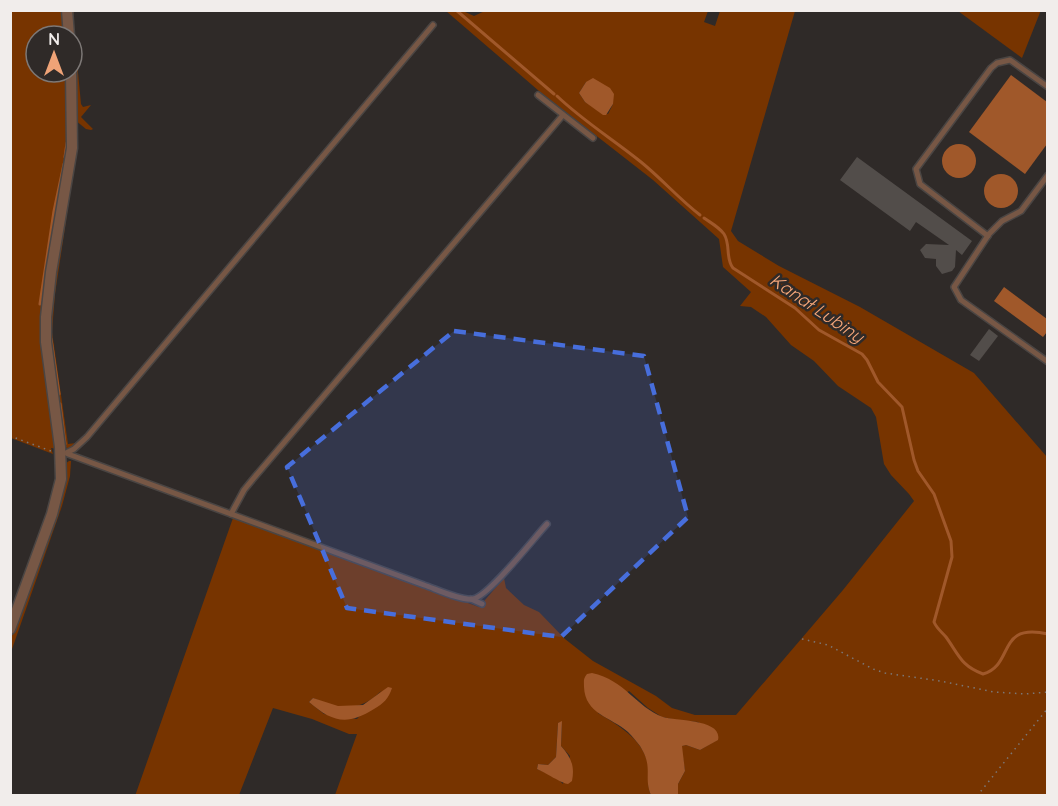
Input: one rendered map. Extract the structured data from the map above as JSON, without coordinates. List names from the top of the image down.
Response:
{
  "water": ["Kanał Lubiny"],
  "north": "top"
}
